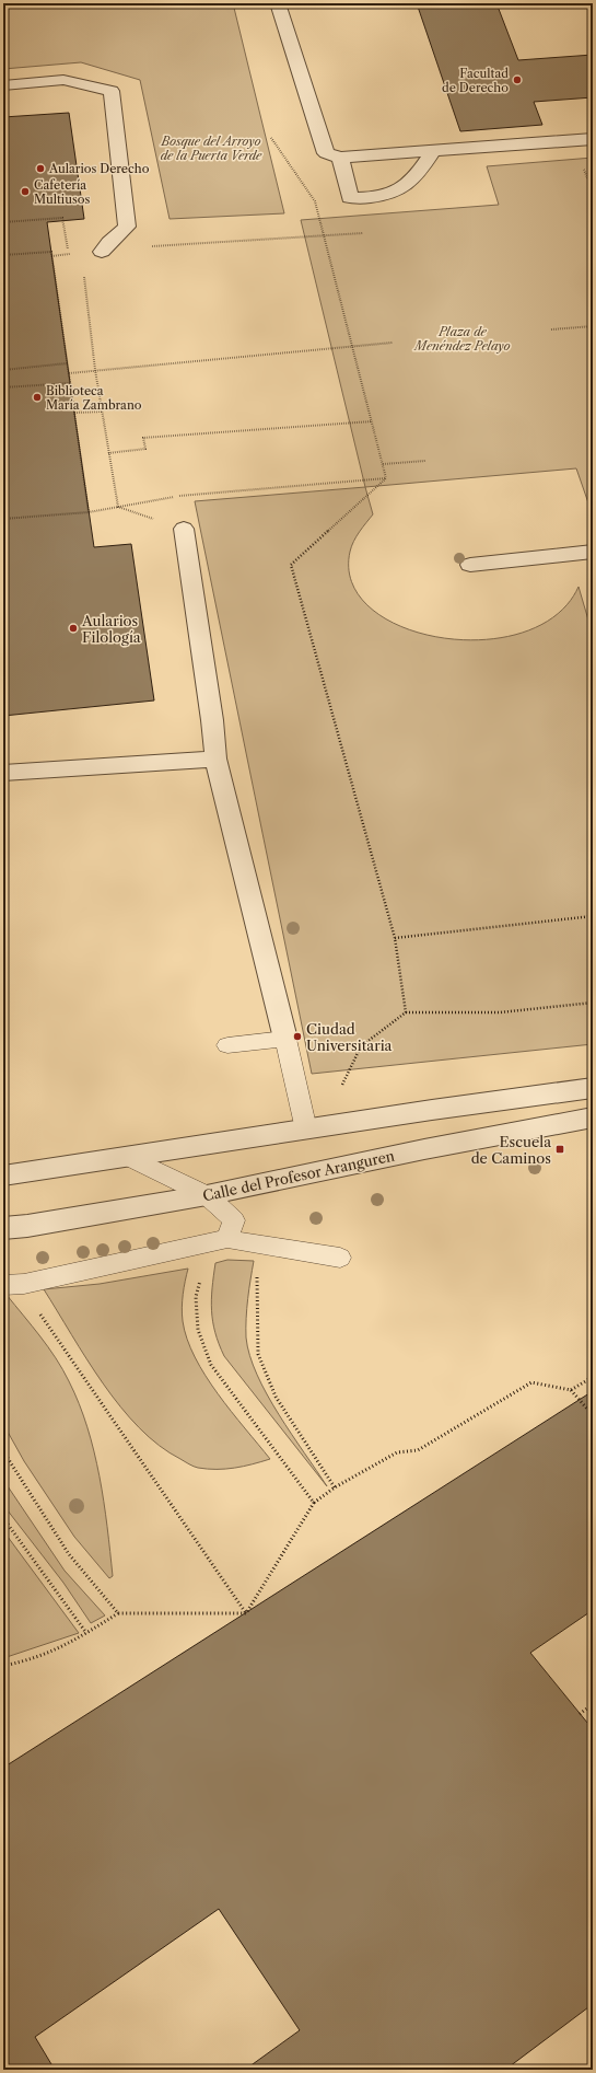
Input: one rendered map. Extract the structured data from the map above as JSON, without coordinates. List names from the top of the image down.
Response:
{
  "streets": {
    "street": ["Calle del Profesor Aranguren"]
  },
  "parks": ["Bosque del Arroyo de la Puerta Verde", "Plaza de Menéndez Pelayo"],
  "places": {
    "other": [
      "Facultad de Derecho",
      "Aularios Derecho",
      "Cafetería Multiusos",
      "Biblioteca María Zambrano",
      "Aularios Filología",
      "Ciudad Universitaria"
    ],
    "transit": ["Escuela de Caminos"]
  }
}
